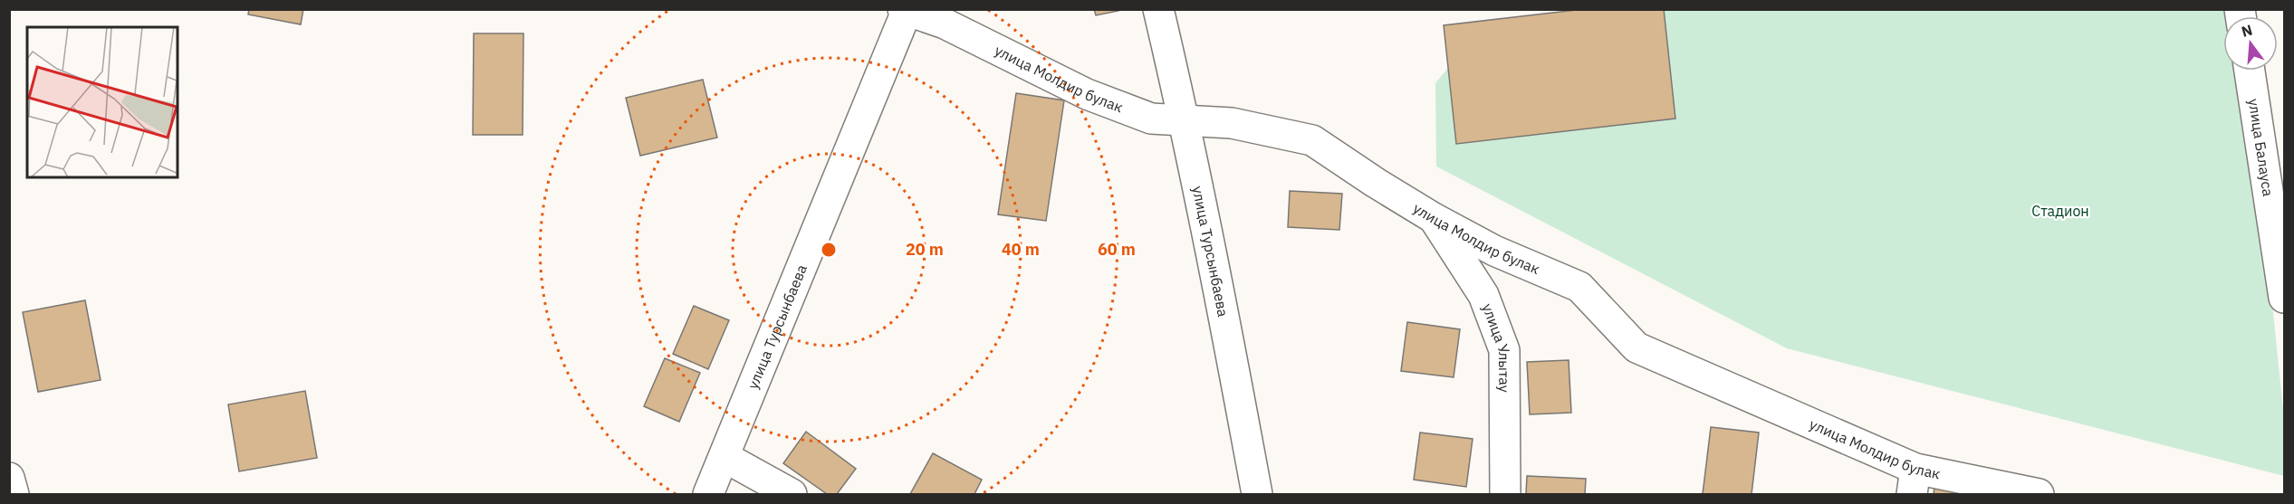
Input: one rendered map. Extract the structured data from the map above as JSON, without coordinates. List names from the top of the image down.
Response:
{
  "streets": {
    "street": [
      "улица Молдир булак",
      "улица Балауса",
      "улица Турсынбаева",
      "улица Улытау"
    ]
  },
  "crossings": [
    ["улица Молдир булак", "улица Турсынбаева"],
    ["улица Молдир булак", "улица Улытау"]
  ],
  "parks": ["Стадион"],
  "north": "top",
  "rings": ["20 m", "40 m", "60 m"]
}
